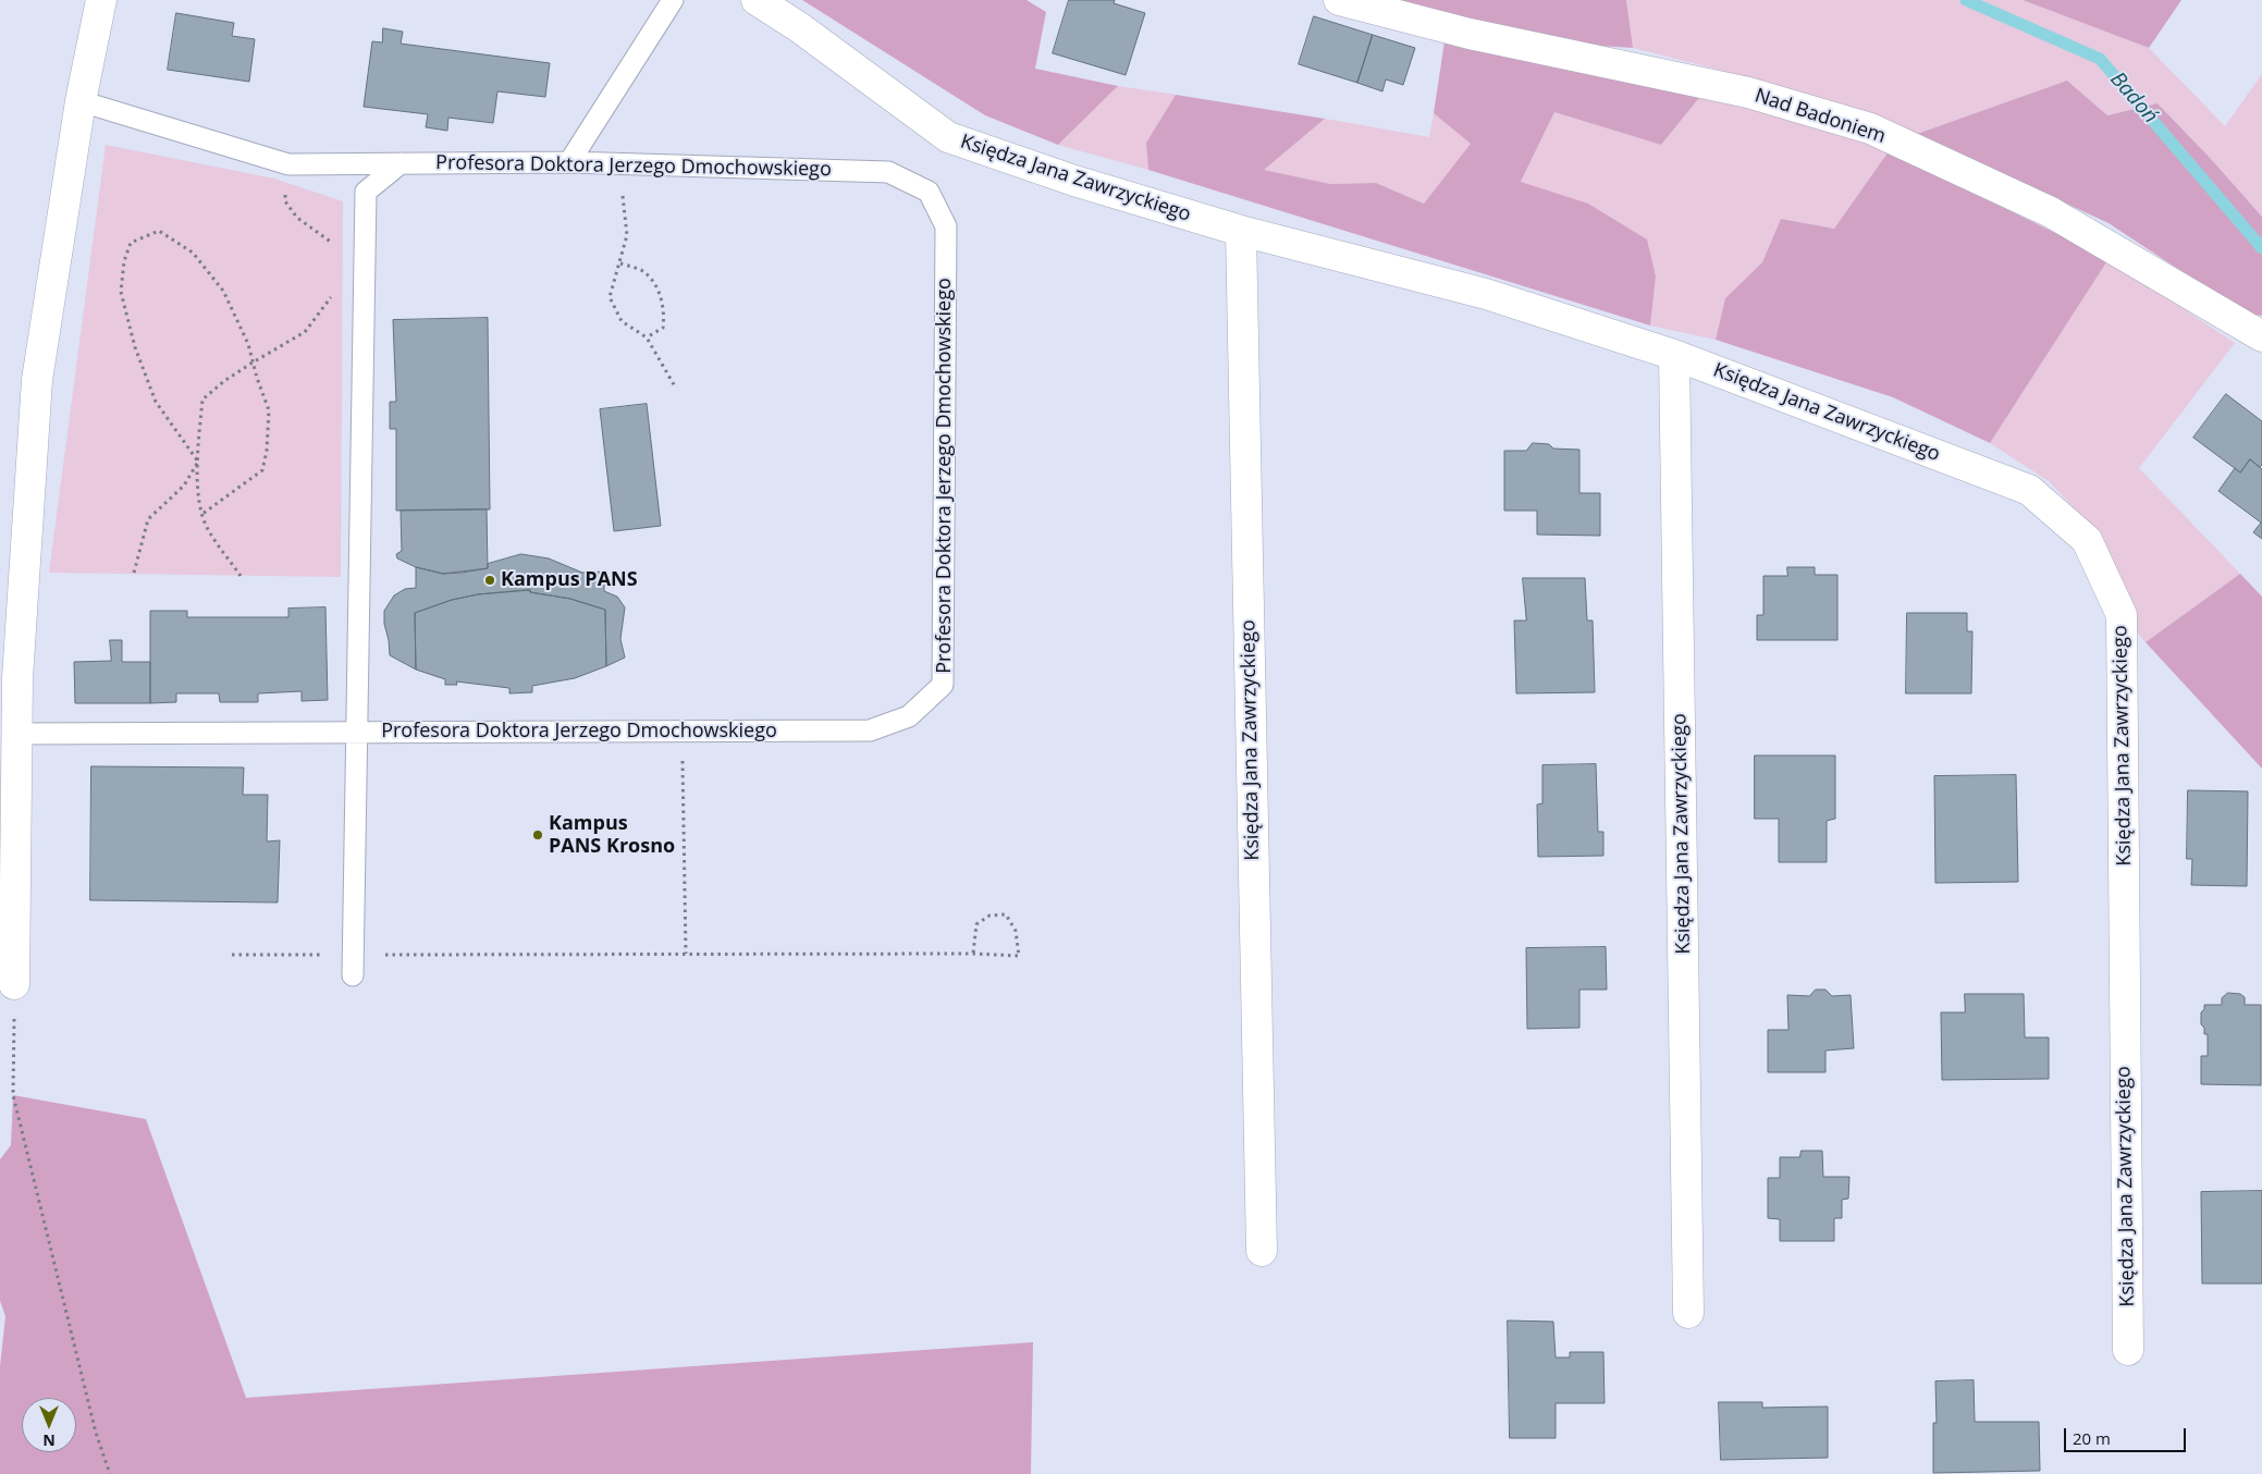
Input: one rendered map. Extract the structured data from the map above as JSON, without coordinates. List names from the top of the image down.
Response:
{
  "streets": {
    "street": ["Nad Badoniem", "Księdza Jana Zawrzyckiego"],
    "lane": ["Profesora Doktora Jerzego Dmochowskiego"]
  },
  "water": ["Badoń"],
  "places": ["Kampus PANS", "Kampus PANS Krosno"],
  "scale_bar": "20 m",
  "north": "bottom"
}
